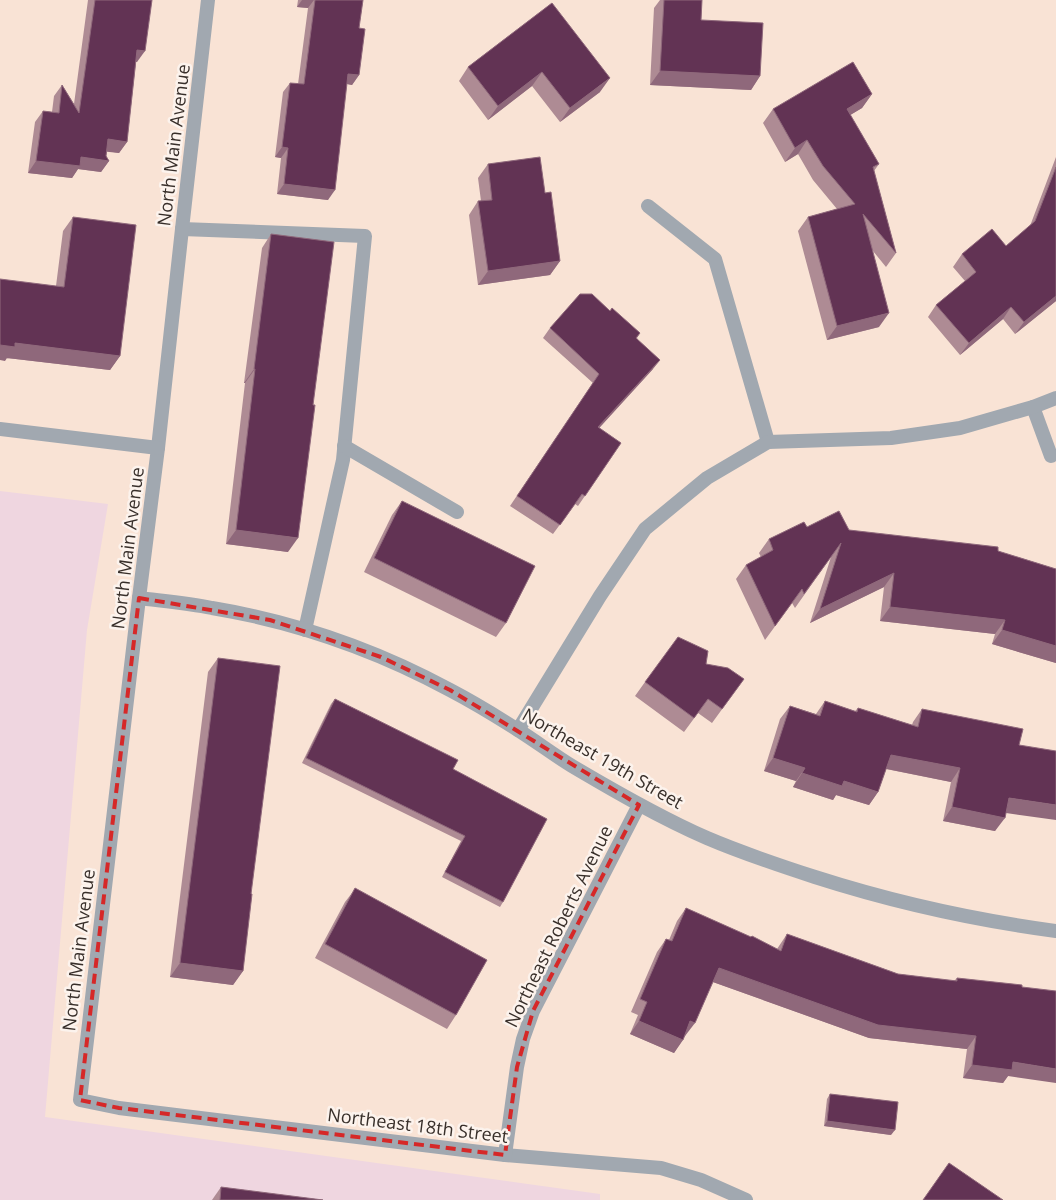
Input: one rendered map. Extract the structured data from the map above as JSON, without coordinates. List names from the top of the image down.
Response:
{
  "streets": {
    "street": [
      "North Main Avenue",
      "Northeast 19th Street",
      "Northeast Roberts Avenue",
      "Northeast 18th Street"
    ]
  },
  "crossings": [
    ["North Main Avenue", "Northeast 19th Street"],
    ["North Main Avenue", "Northeast 18th Street"],
    ["Northeast 19th Street", "Northeast Roberts Avenue"],
    ["Northeast Roberts Avenue", "Northeast 18th Street"]
  ]
}
